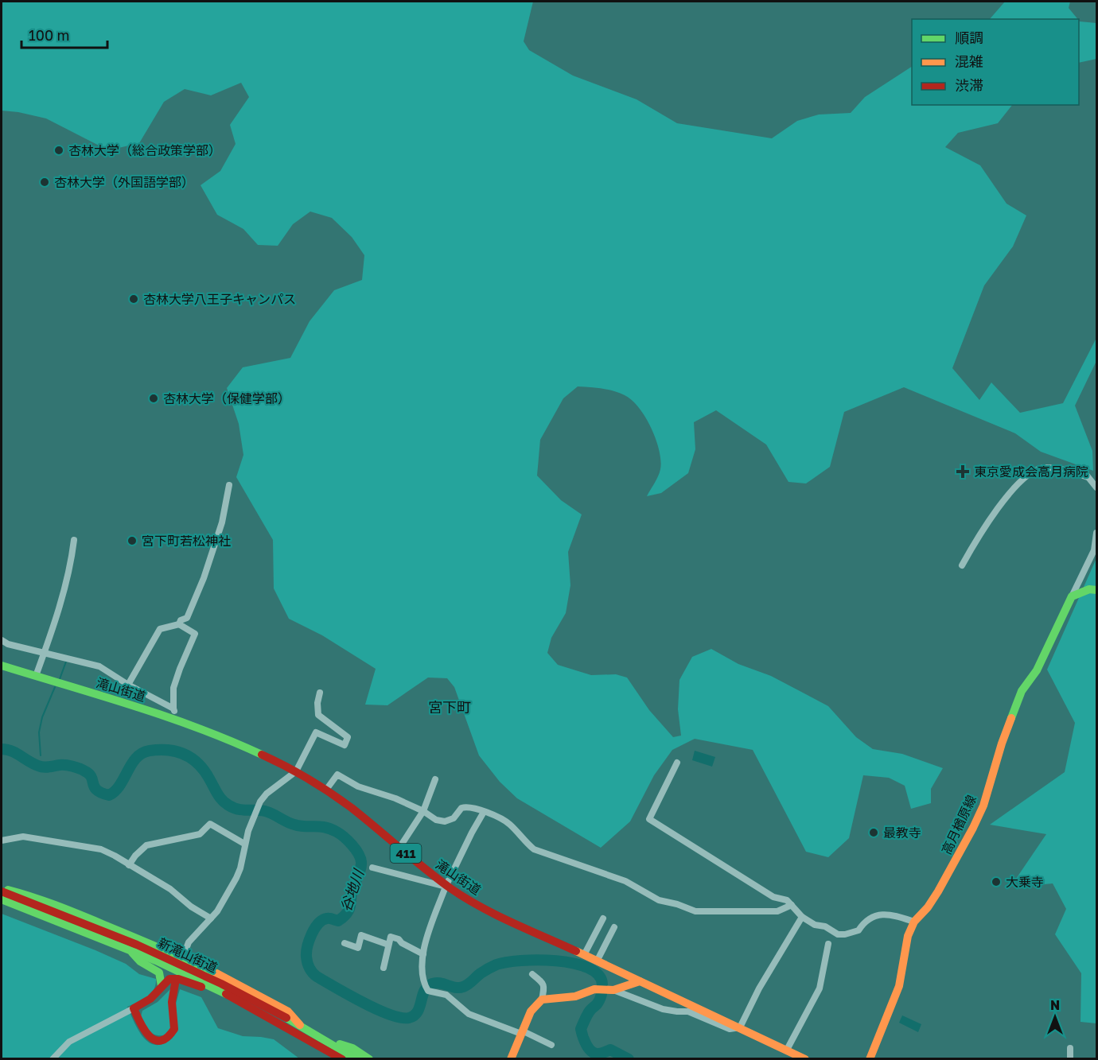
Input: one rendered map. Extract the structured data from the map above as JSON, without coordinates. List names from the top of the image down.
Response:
{
  "streets": {
    "main road": [
      "滝山街道",
      "高月楢原線",
      "411",
      "新滝山街道"
    ]
  },
  "districts": ["宮下町"],
  "water": ["谷地川"],
  "places": {
    "other": [
      "杏林大学（総合政策学部）",
      "杏林大学（外国語学部）",
      "杏林大学八王子キャンパス",
      "杏林大学（保健学部）",
      "宮下町若松神社",
      "最教寺",
      "大乗寺"
    ],
    "health": ["東京愛成会高月病院"]
  },
  "legend": ["順調", "混雑", "渋滞"],
  "scale_bar": "100 m",
  "north": "top"
}
